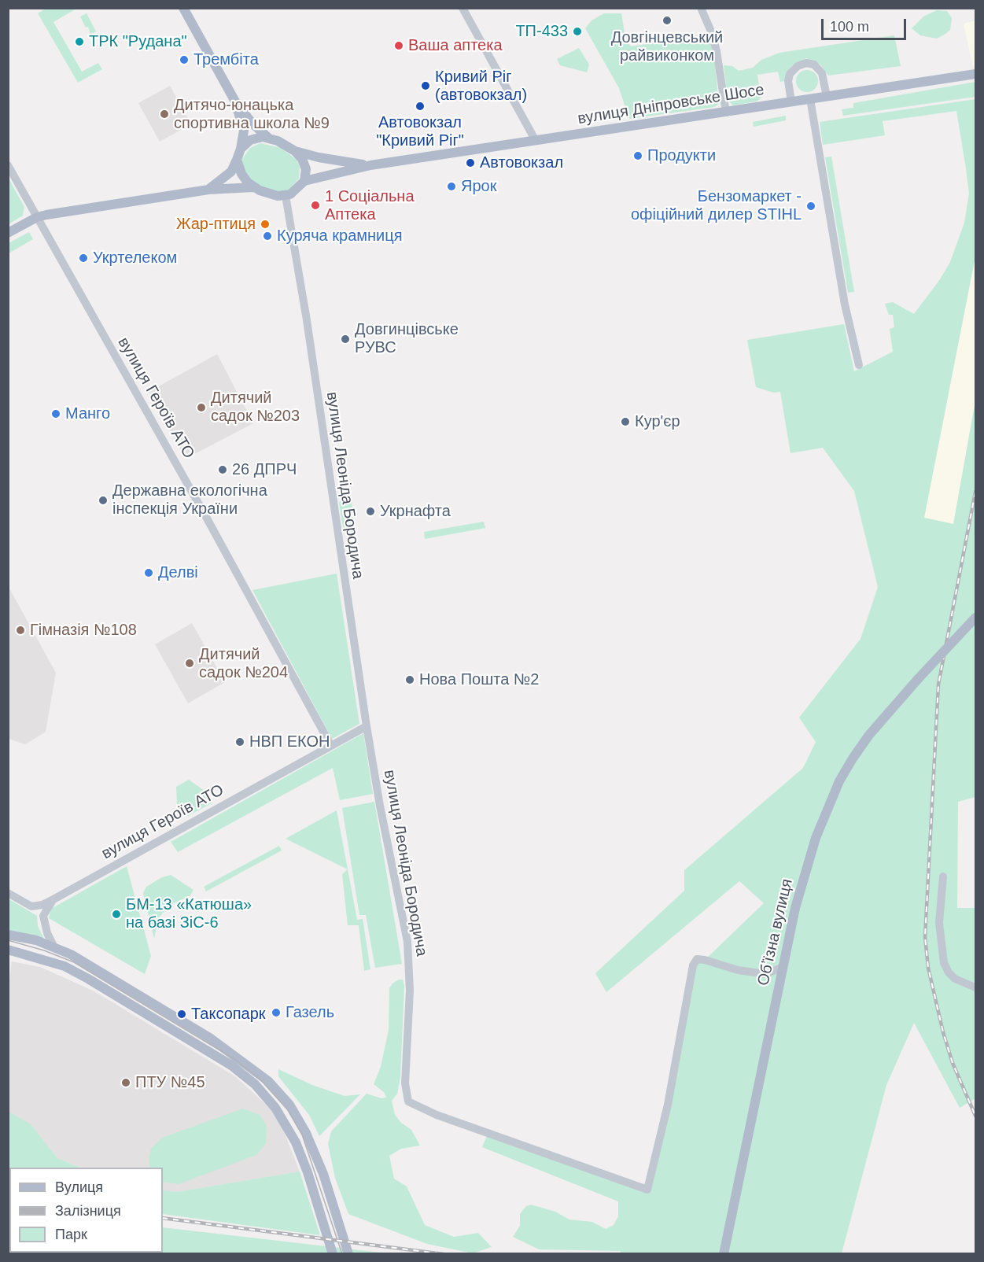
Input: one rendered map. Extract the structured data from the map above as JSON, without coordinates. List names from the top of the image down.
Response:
{
  "streets": {
    "main road": ["вулиця Дніпровське Шосе", "Обʼїзна вулиця"],
    "street": ["вулиця Героїв АТО", "вулиця Леоніда Бородича"]
  },
  "crossings": [
    ["вулиця Героїв АТО", "вулиця Леоніда Бородича"],
    ["вулиця Леоніда Бородича", "Обʼїзна вулиця"]
  ],
  "places": [
    "Довгінцевський райвиконком",
    "ТП-433",
    "ТРК \"Рудана\"",
    "Ваша аптека",
    "Трембіта",
    "Кривий Ріг (автовокзал)",
    "Автовокзал \"Кривий Ріг\"",
    "Дитячо-юнацька спортивна школа №9",
    "Продукти",
    "Автовокзал",
    "Ярок",
    "1 Соціальна Аптека",
    "Бензомаркет - офіційний дилер STIHL",
    "Жар-птиця",
    "Куряча крамниця",
    "Укртелеком",
    "Довгинцівське РУВС",
    "Дитячий садок №203",
    "Манго",
    "Кур'єр",
    "26 ДПРЧ",
    "Державна екологічна інспекція України",
    "Укрнафта",
    "Делві",
    "Гімназія №108",
    "Дитячий садок №204",
    "Нова Пошта №2",
    "НВП ЕКОН",
    "БМ-13 «Катюша» на базі ЗіС-6",
    "Газель",
    "Таксопарк",
    "ПТУ №45"
  ],
  "legend": ["Вулиця", "Залізниця", "Парк"],
  "scale_bar": "100 m"
}
